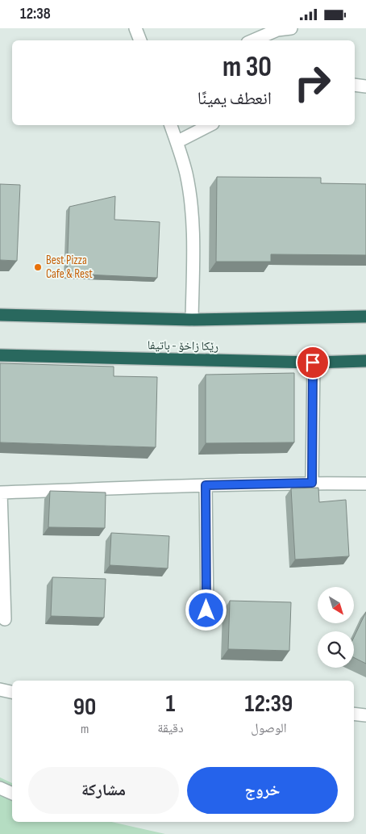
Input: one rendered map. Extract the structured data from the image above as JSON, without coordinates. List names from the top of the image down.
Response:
{
  "streets": {
    "highway": ["رێکا زاخۆ - باتیفا"]
  },
  "places": ["Best Pizza Cafe & Rest"],
  "north": "bottom right",
  "page": {
    "status": "12:38",
    "turn": ["30 m", "انعطف يمينًا"],
    "eta": [
      "12:39",
      "الوصول",
      "1",
      "دقيقة",
      "90",
      "m"
    ],
    "buttons": ["خروج", "مشاركة"]
  }
}
